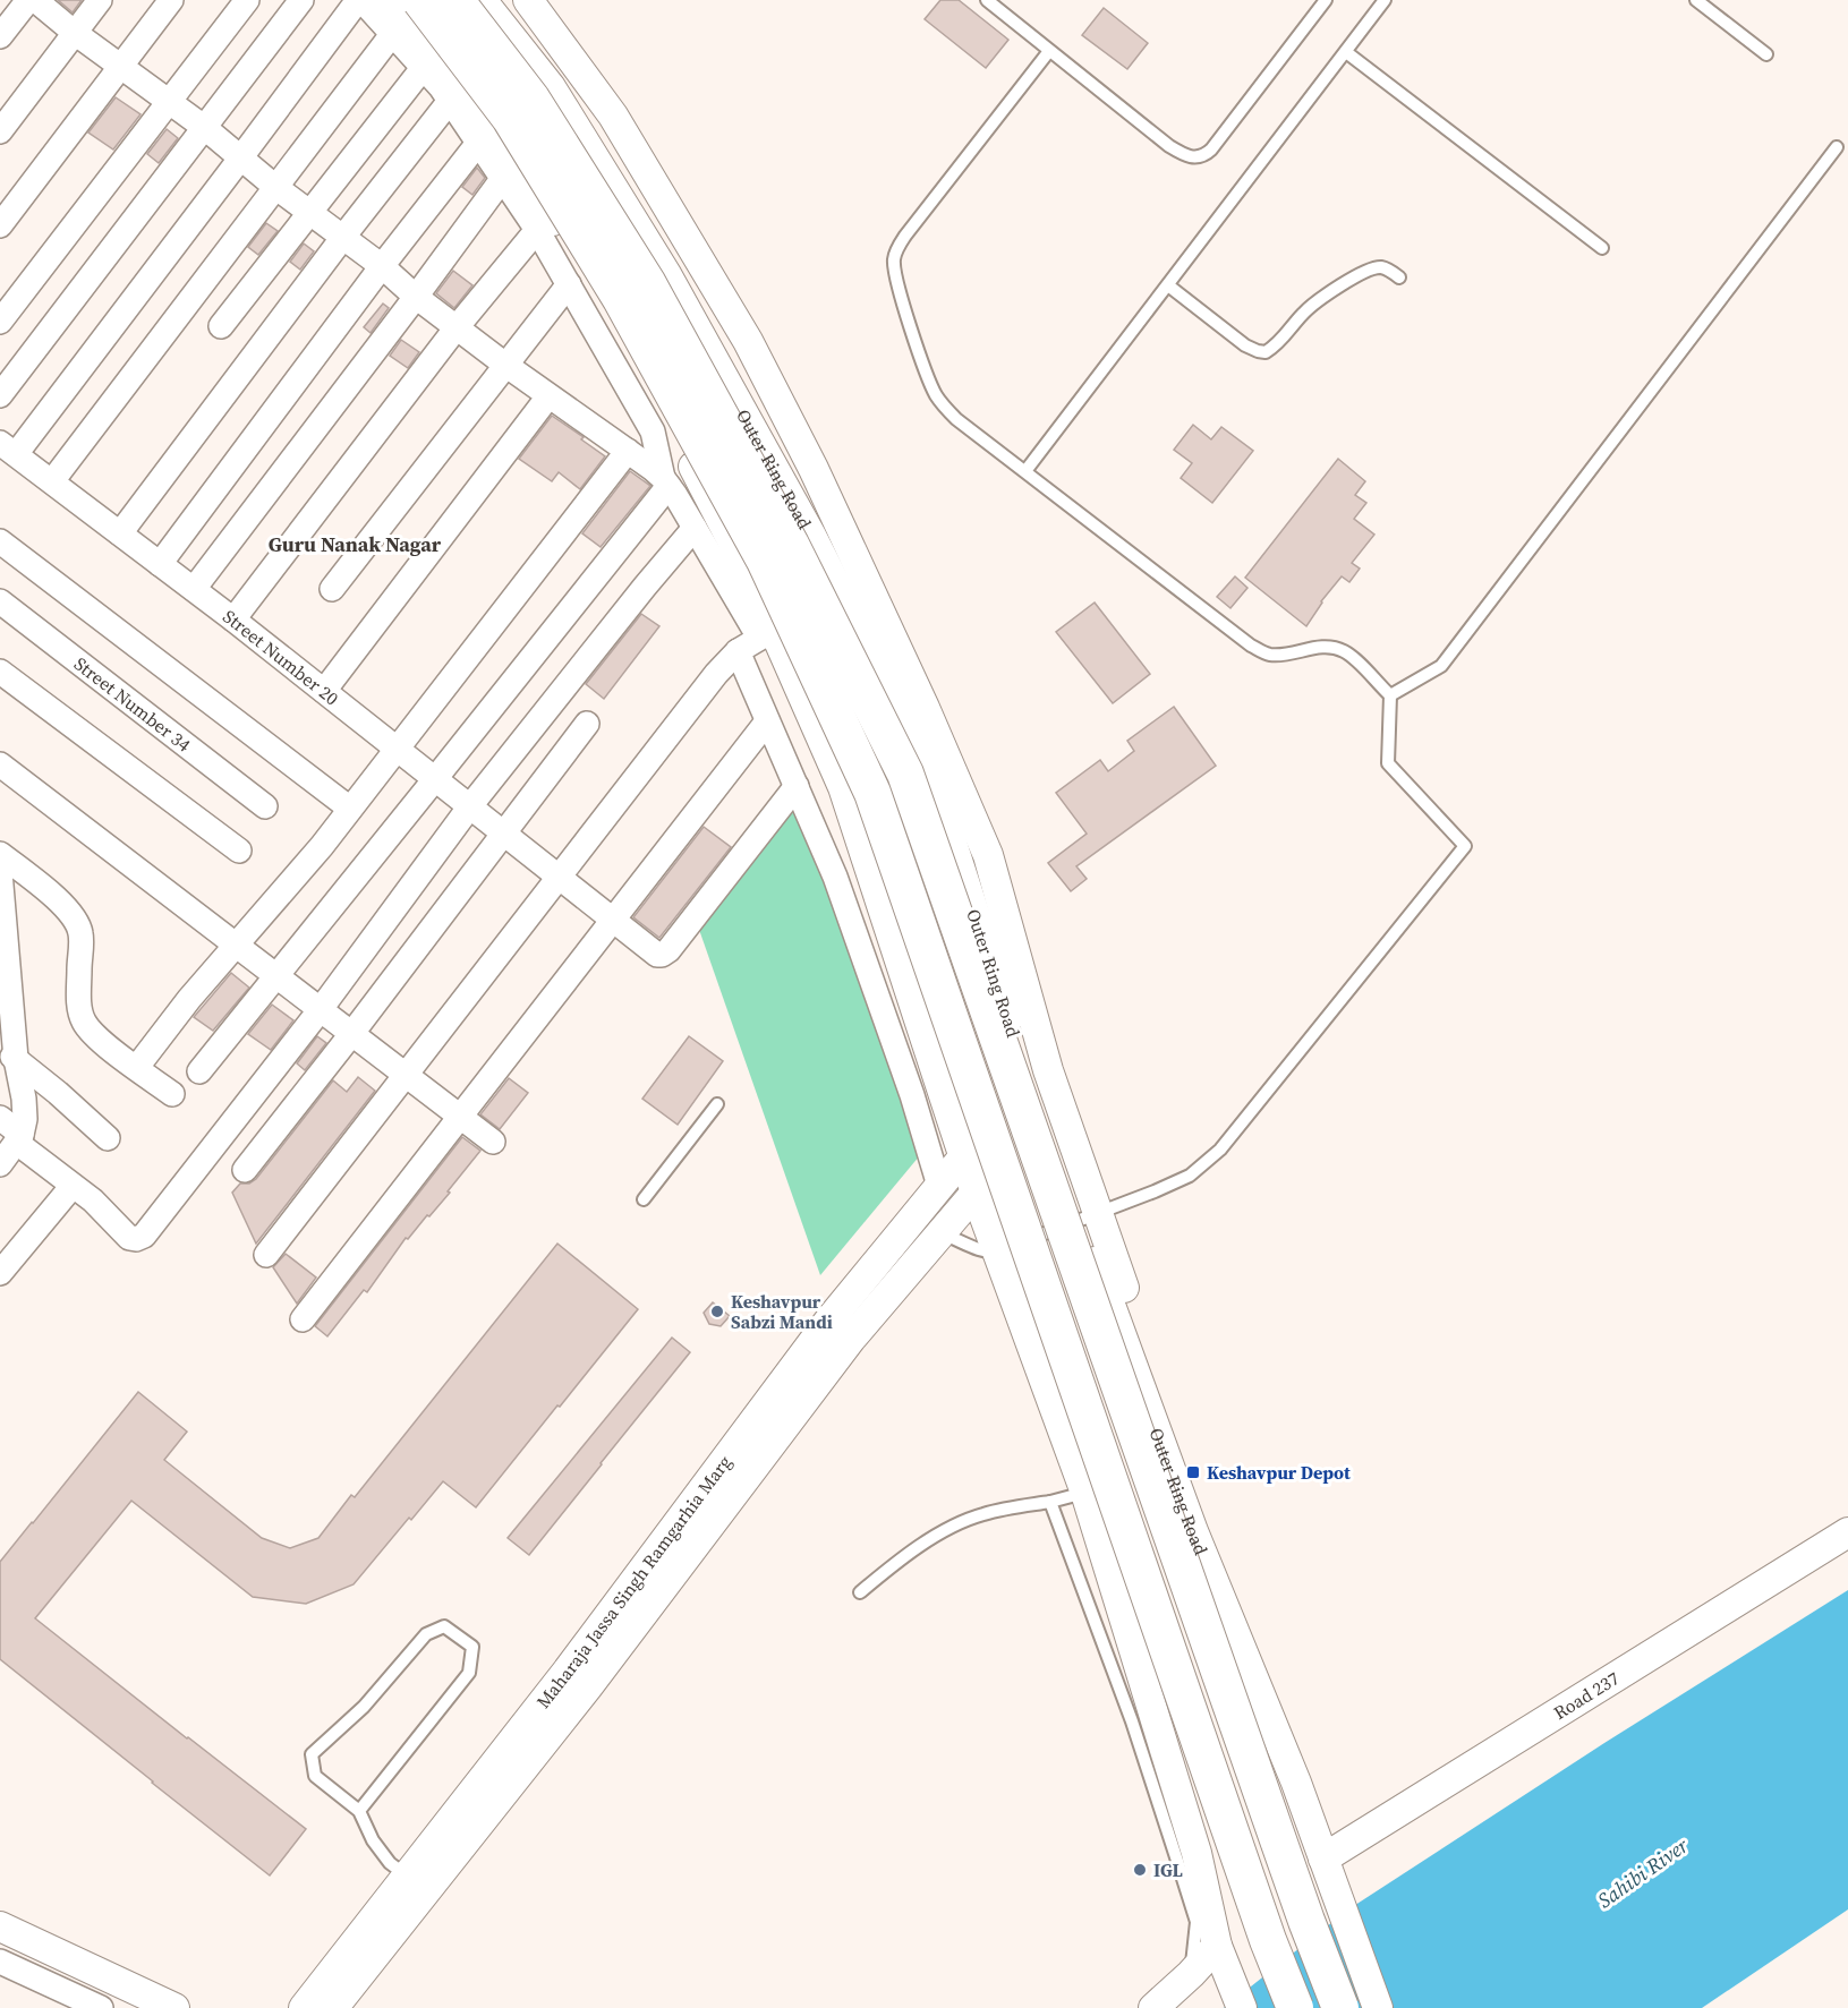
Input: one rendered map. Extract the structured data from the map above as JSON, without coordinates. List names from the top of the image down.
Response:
{
  "streets": {
    "main road": ["Outer Ring Road"],
    "street": [
      "Street Number 20",
      "Street Number 34",
      "Maharaja Jassa Singh Ramgarhia Marg",
      "Road 237"
    ]
  },
  "crossings": [
    ["Outer Ring Road", "Road 237"]
  ],
  "districts": ["Guru Nanak Nagar"],
  "water": ["Sahibi River"],
  "places": {
    "other": ["Keshavpur Sabzi Mandi", "IGL"],
    "transit": ["Keshavpur Depot"]
  }
}
